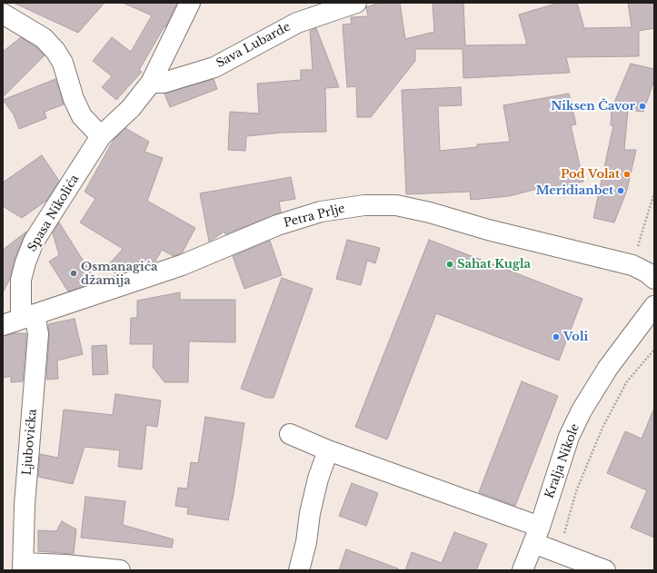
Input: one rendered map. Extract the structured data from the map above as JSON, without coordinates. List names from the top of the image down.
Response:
{
  "streets": {
    "street": [
      "Sava Lubarde",
      "Spasa Nikolića",
      "Petra Prlje",
      "Ljubovićka",
      "Kralja Nikole"
    ]
  },
  "crossings": [
    ["Sava Lubarde", "Spasa Nikolića"],
    ["Spasa Nikolića", "Petra Prlje"],
    ["Spasa Nikolića", "Ljubovićka"],
    ["Petra Prlje", "Ljubovićka"]
  ],
  "places": [
    "Niksen Čavor",
    "Pod Volat",
    "Meridianbet",
    "Sahat Kugla",
    "Osmanagića džamija",
    "Voli"
  ]
}
